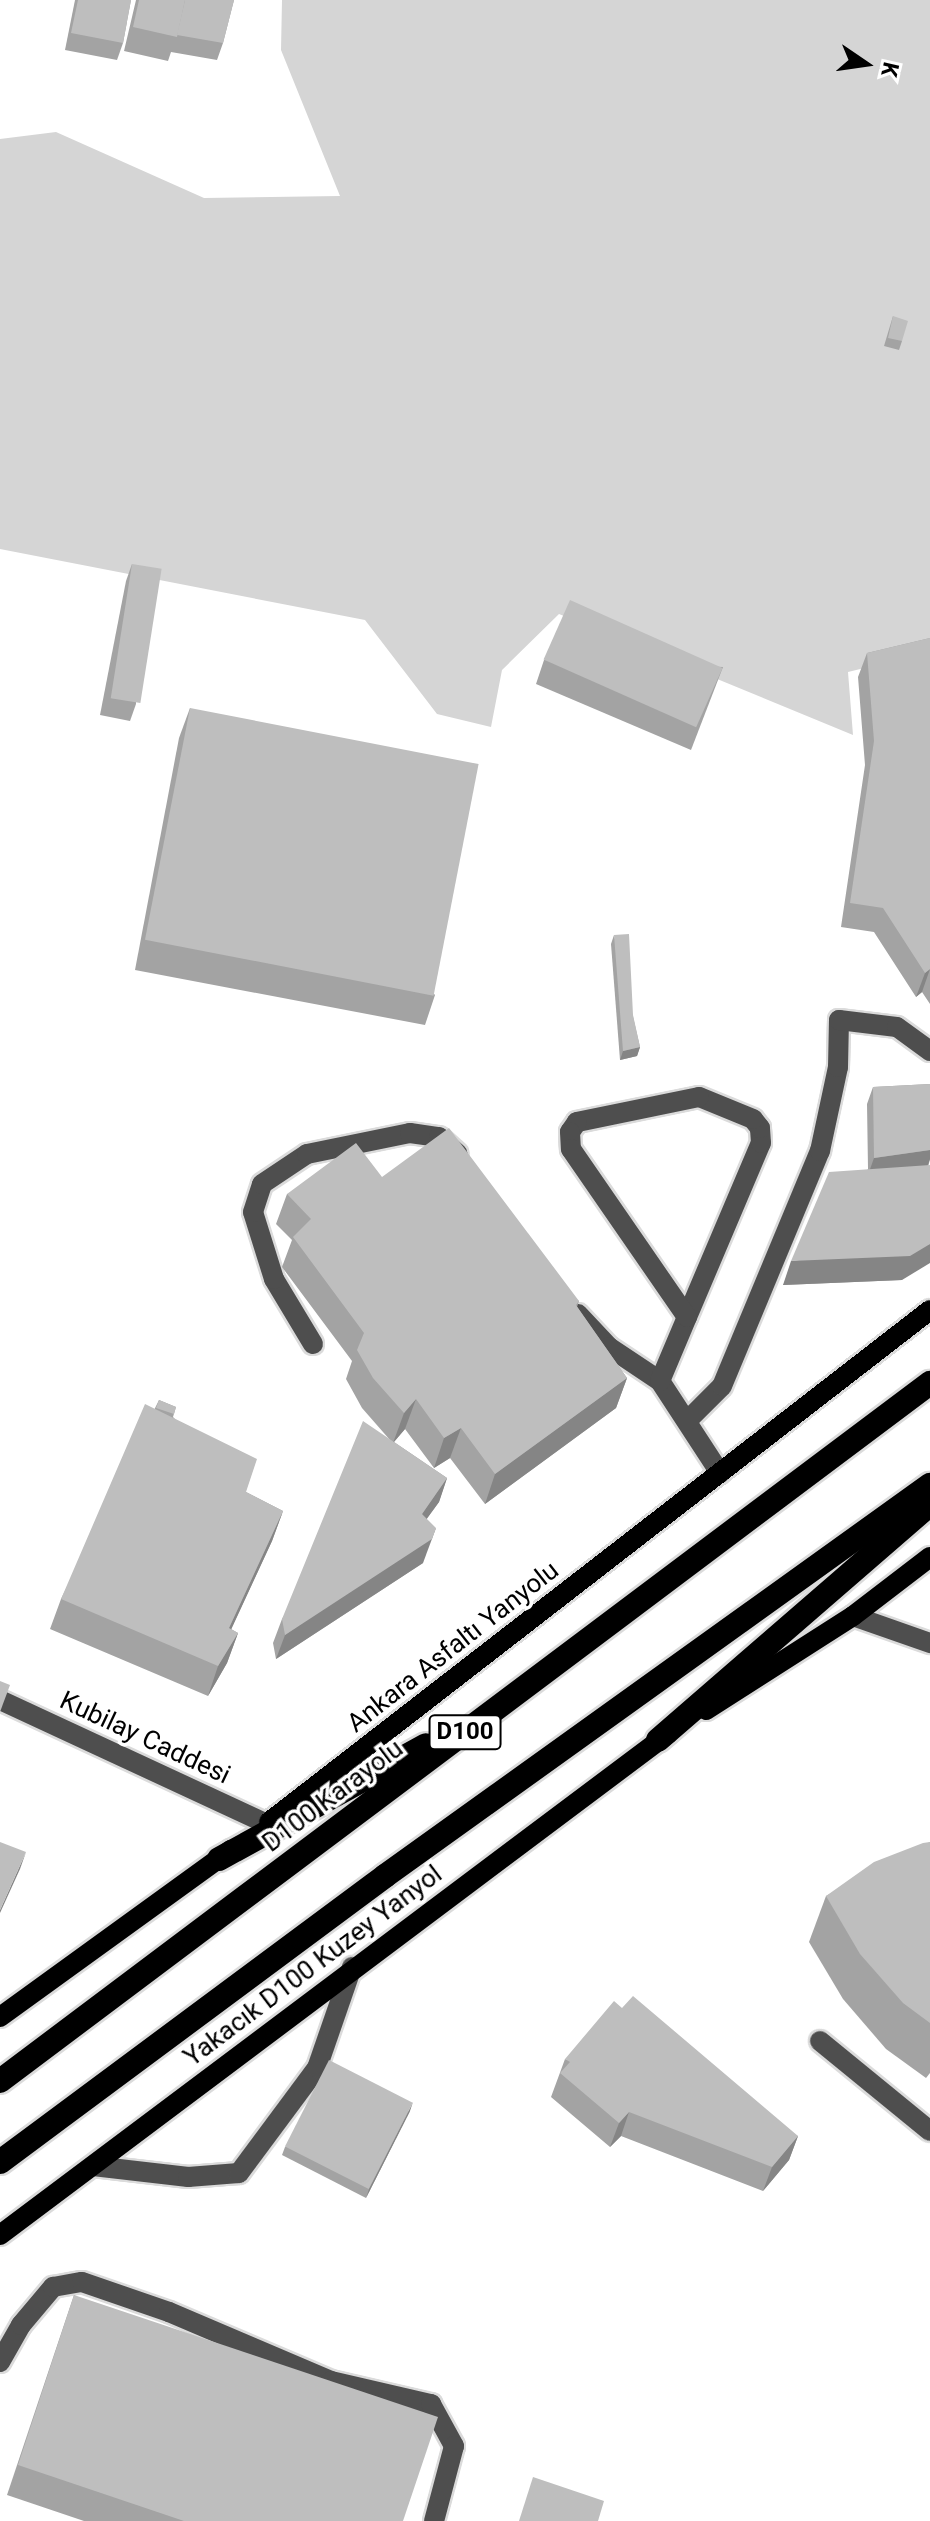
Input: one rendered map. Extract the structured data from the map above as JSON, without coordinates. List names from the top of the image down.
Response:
{
  "streets": {
    "highway": ["D100", "D100 Karayolu"],
    "main road": ["Ankara Asfaltı Yanyolu", "Yakacık D100 Kuzey Yanyol"],
    "street": ["Kubilay Caddesi"]
  },
  "crossings": [
    ["Ankara Asfaltı Yanyolu", "Kubilay Caddesi"]
  ],
  "north": "right"
}
